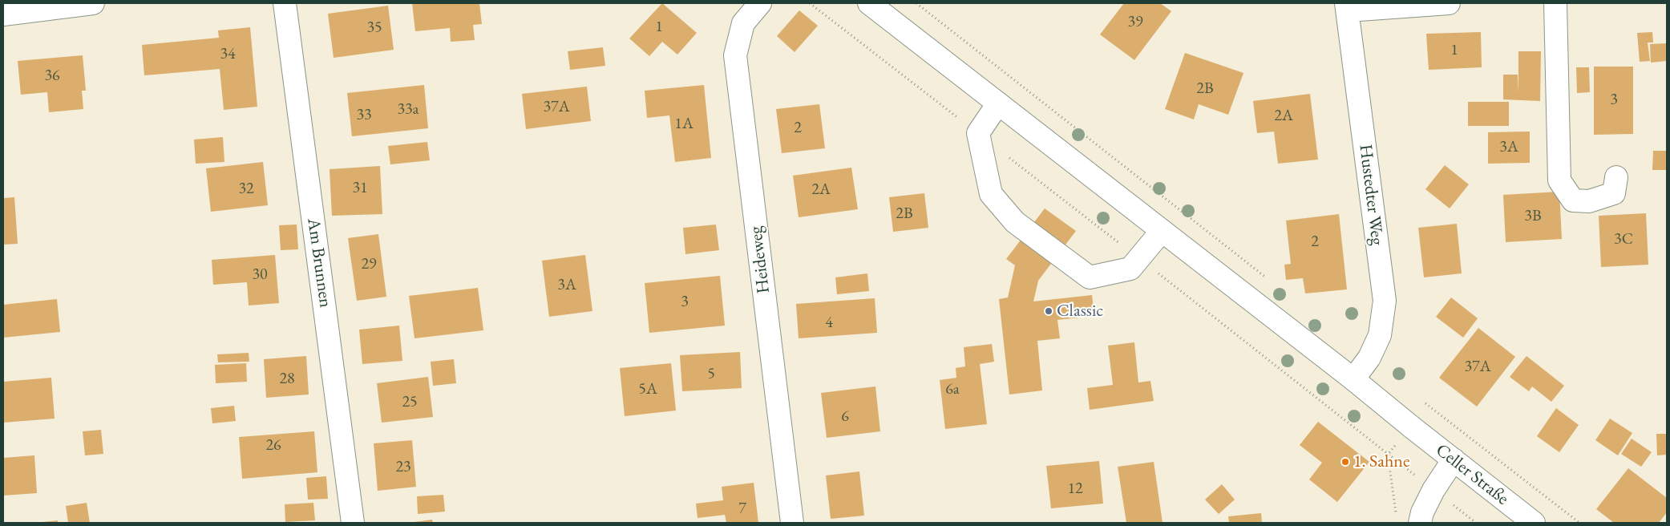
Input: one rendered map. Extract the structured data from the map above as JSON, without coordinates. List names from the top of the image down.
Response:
{
  "streets": {
    "street": [
      "Hustedter Weg",
      "Heideweg",
      "Am Brunnen",
      "Celler Straße"
    ]
  },
  "crossings": [
    ["Hustedter Weg", "Celler Straße"]
  ],
  "places": ["Classic", "1. Sahne"],
  "house_numbers": [
    "39",
    "1",
    "35",
    "1",
    "34",
    "36",
    "2B",
    "3",
    "37A",
    "33a",
    "33",
    "2A",
    "1A",
    "2",
    "3A",
    "31",
    "32",
    "2A",
    "2B",
    "3B",
    "3C",
    "2",
    "29",
    "30",
    "3A",
    "3",
    "4",
    "37A",
    "5",
    "28",
    "5A",
    "6a",
    "25",
    "6",
    "26",
    "23",
    "12",
    "7"
  ]
}
